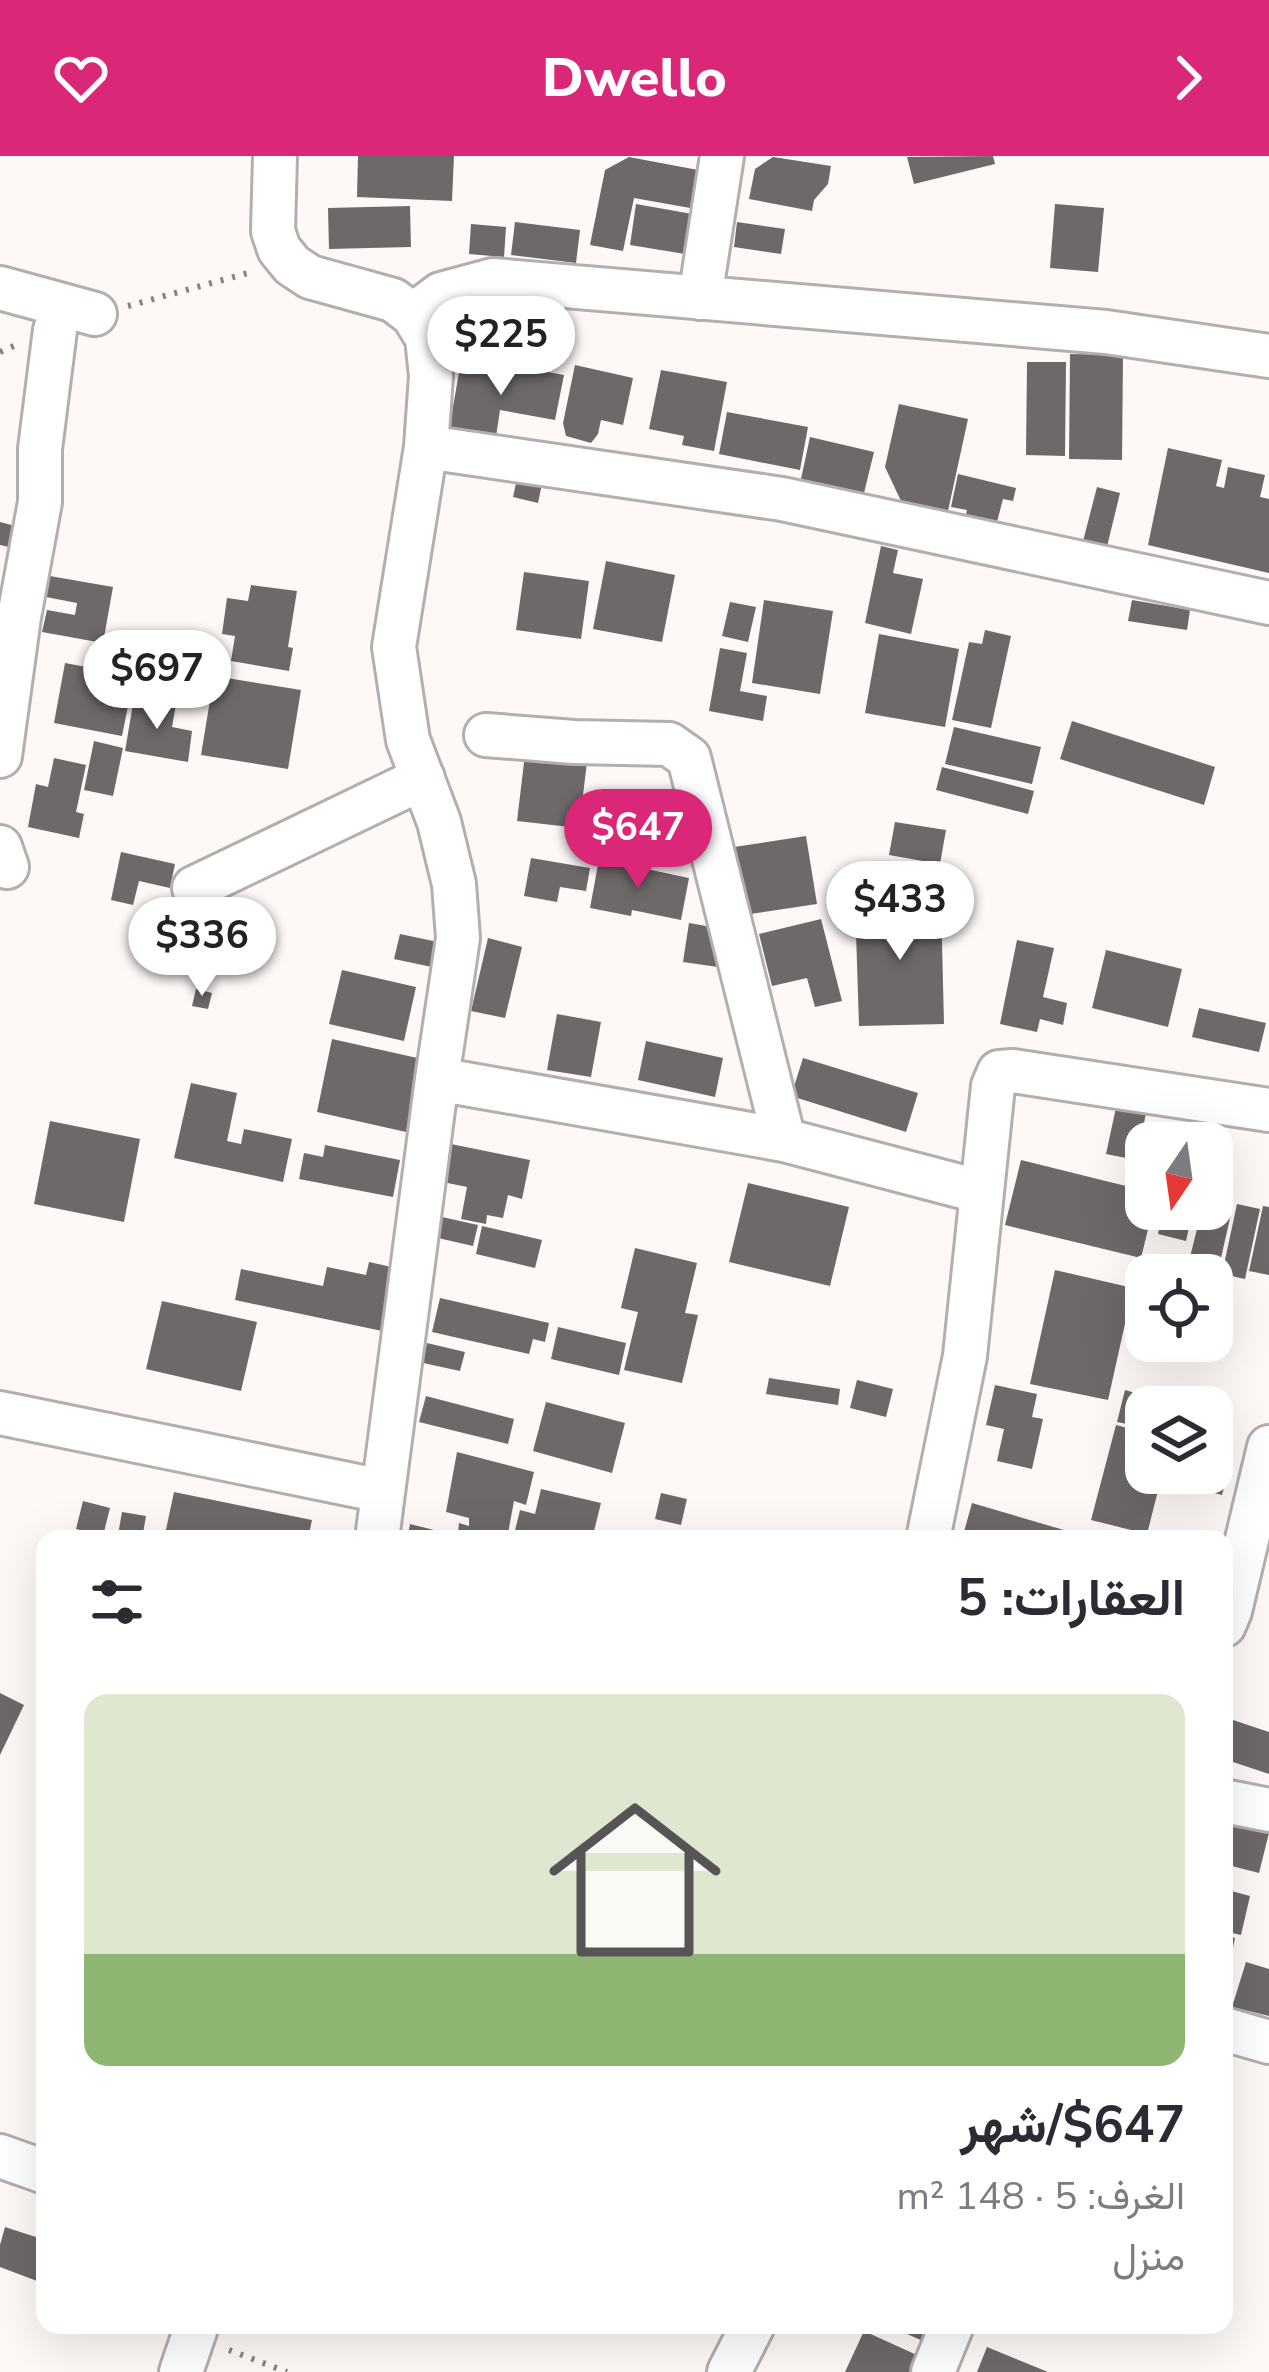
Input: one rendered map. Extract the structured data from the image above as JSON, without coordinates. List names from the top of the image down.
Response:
{
  "north": "bottom",
  "page": {
    "header": "Dwello",
    "price": [
      "$225",
      "$697",
      "$647",
      "$433",
      "$336"
    ],
    "heading": "العقارات: 5",
    "list": [
      {
        "name": "$647/شهر",
        "note": "الغرف: 5 · 148 m² · منزل"
      }
    ]
  }
}
